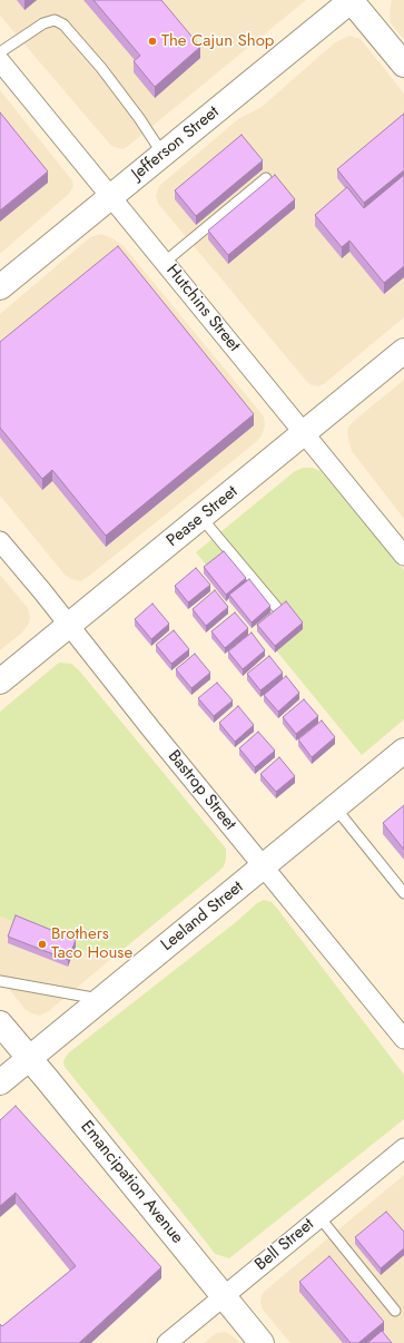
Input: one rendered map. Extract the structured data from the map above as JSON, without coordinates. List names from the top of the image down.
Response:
{
  "streets": {
    "street": [
      "Jefferson Street",
      "Hutchins Street",
      "Pease Street",
      "Bastrop Street",
      "Leeland Street",
      "Emancipation Avenue",
      "Bell Street"
    ]
  },
  "crossings": [
    ["Jefferson Street", "Hutchins Street"],
    ["Hutchins Street", "Pease Street"],
    ["Pease Street", "Bastrop Street"],
    ["Bastrop Street", "Leeland Street"],
    ["Leeland Street", "Emancipation Avenue"],
    ["Emancipation Avenue", "Bell Street"]
  ],
  "places": ["The Cajun Shop", "Brothers Taco House"]
}
